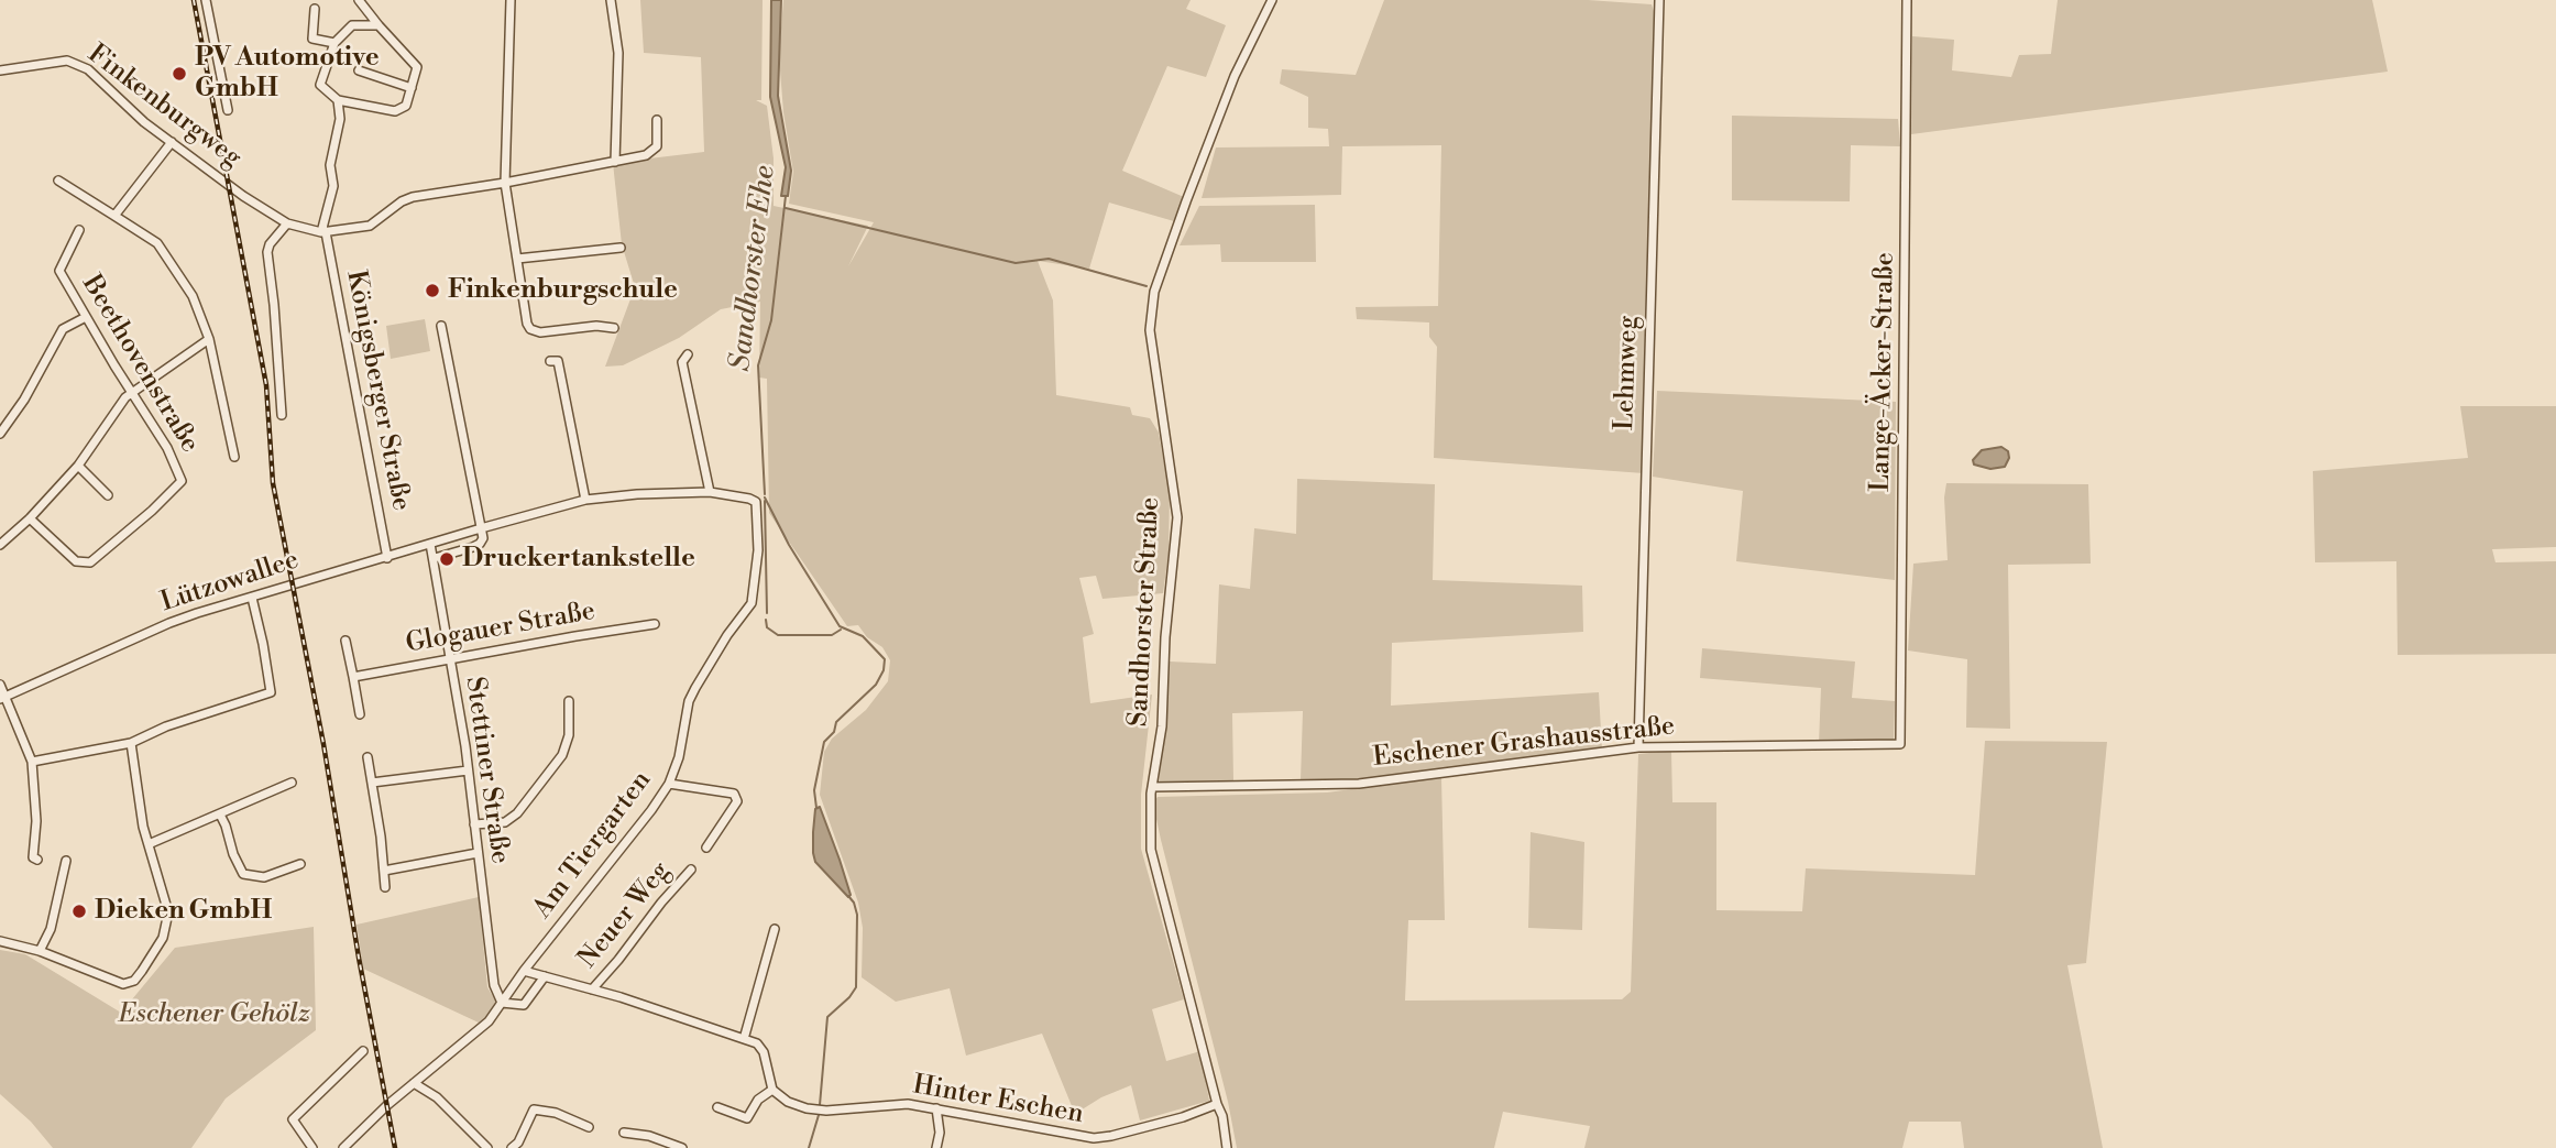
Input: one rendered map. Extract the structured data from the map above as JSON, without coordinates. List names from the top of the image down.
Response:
{
  "streets": {
    "street": [
      "Finkenburgweg",
      "Beethovenstraße",
      "Lange-Äcker-Straße",
      "Lehmweg",
      "Königsberger Straße",
      "Lützowallee",
      "Sandhorster Straße",
      "Glogauer Straße",
      "Eschener Grashausstraße",
      "Stettiner Straße",
      "Am Tiergarten",
      "Neuer Weg",
      "Hinter Eschen"
    ]
  },
  "crossings": [
    ["Finkenburgweg", "Königsberger Straße"],
    ["Lange-Äcker-Straße", "Eschener Grashausstraße"],
    ["Lehmweg", "Eschener Grashausstraße"],
    ["Königsberger Straße", "Lützowallee"],
    ["Lützowallee", "Stettiner Straße"],
    ["Lützowallee", "Am Tiergarten"],
    ["Sandhorster Straße", "Eschener Grashausstraße"],
    ["Sandhorster Straße", "Hinter Eschen"],
    ["Glogauer Straße", "Stettiner Straße"],
    ["Stettiner Straße", "Am Tiergarten"]
  ],
  "water": ["Sandhorster Ehe"],
  "parks": ["Eschener Gehölz"],
  "places": [
    "PV Automotive GmbH",
    "Finkenburgschule",
    "Druckertankstelle",
    "Dieken GmbH"
  ]
}
